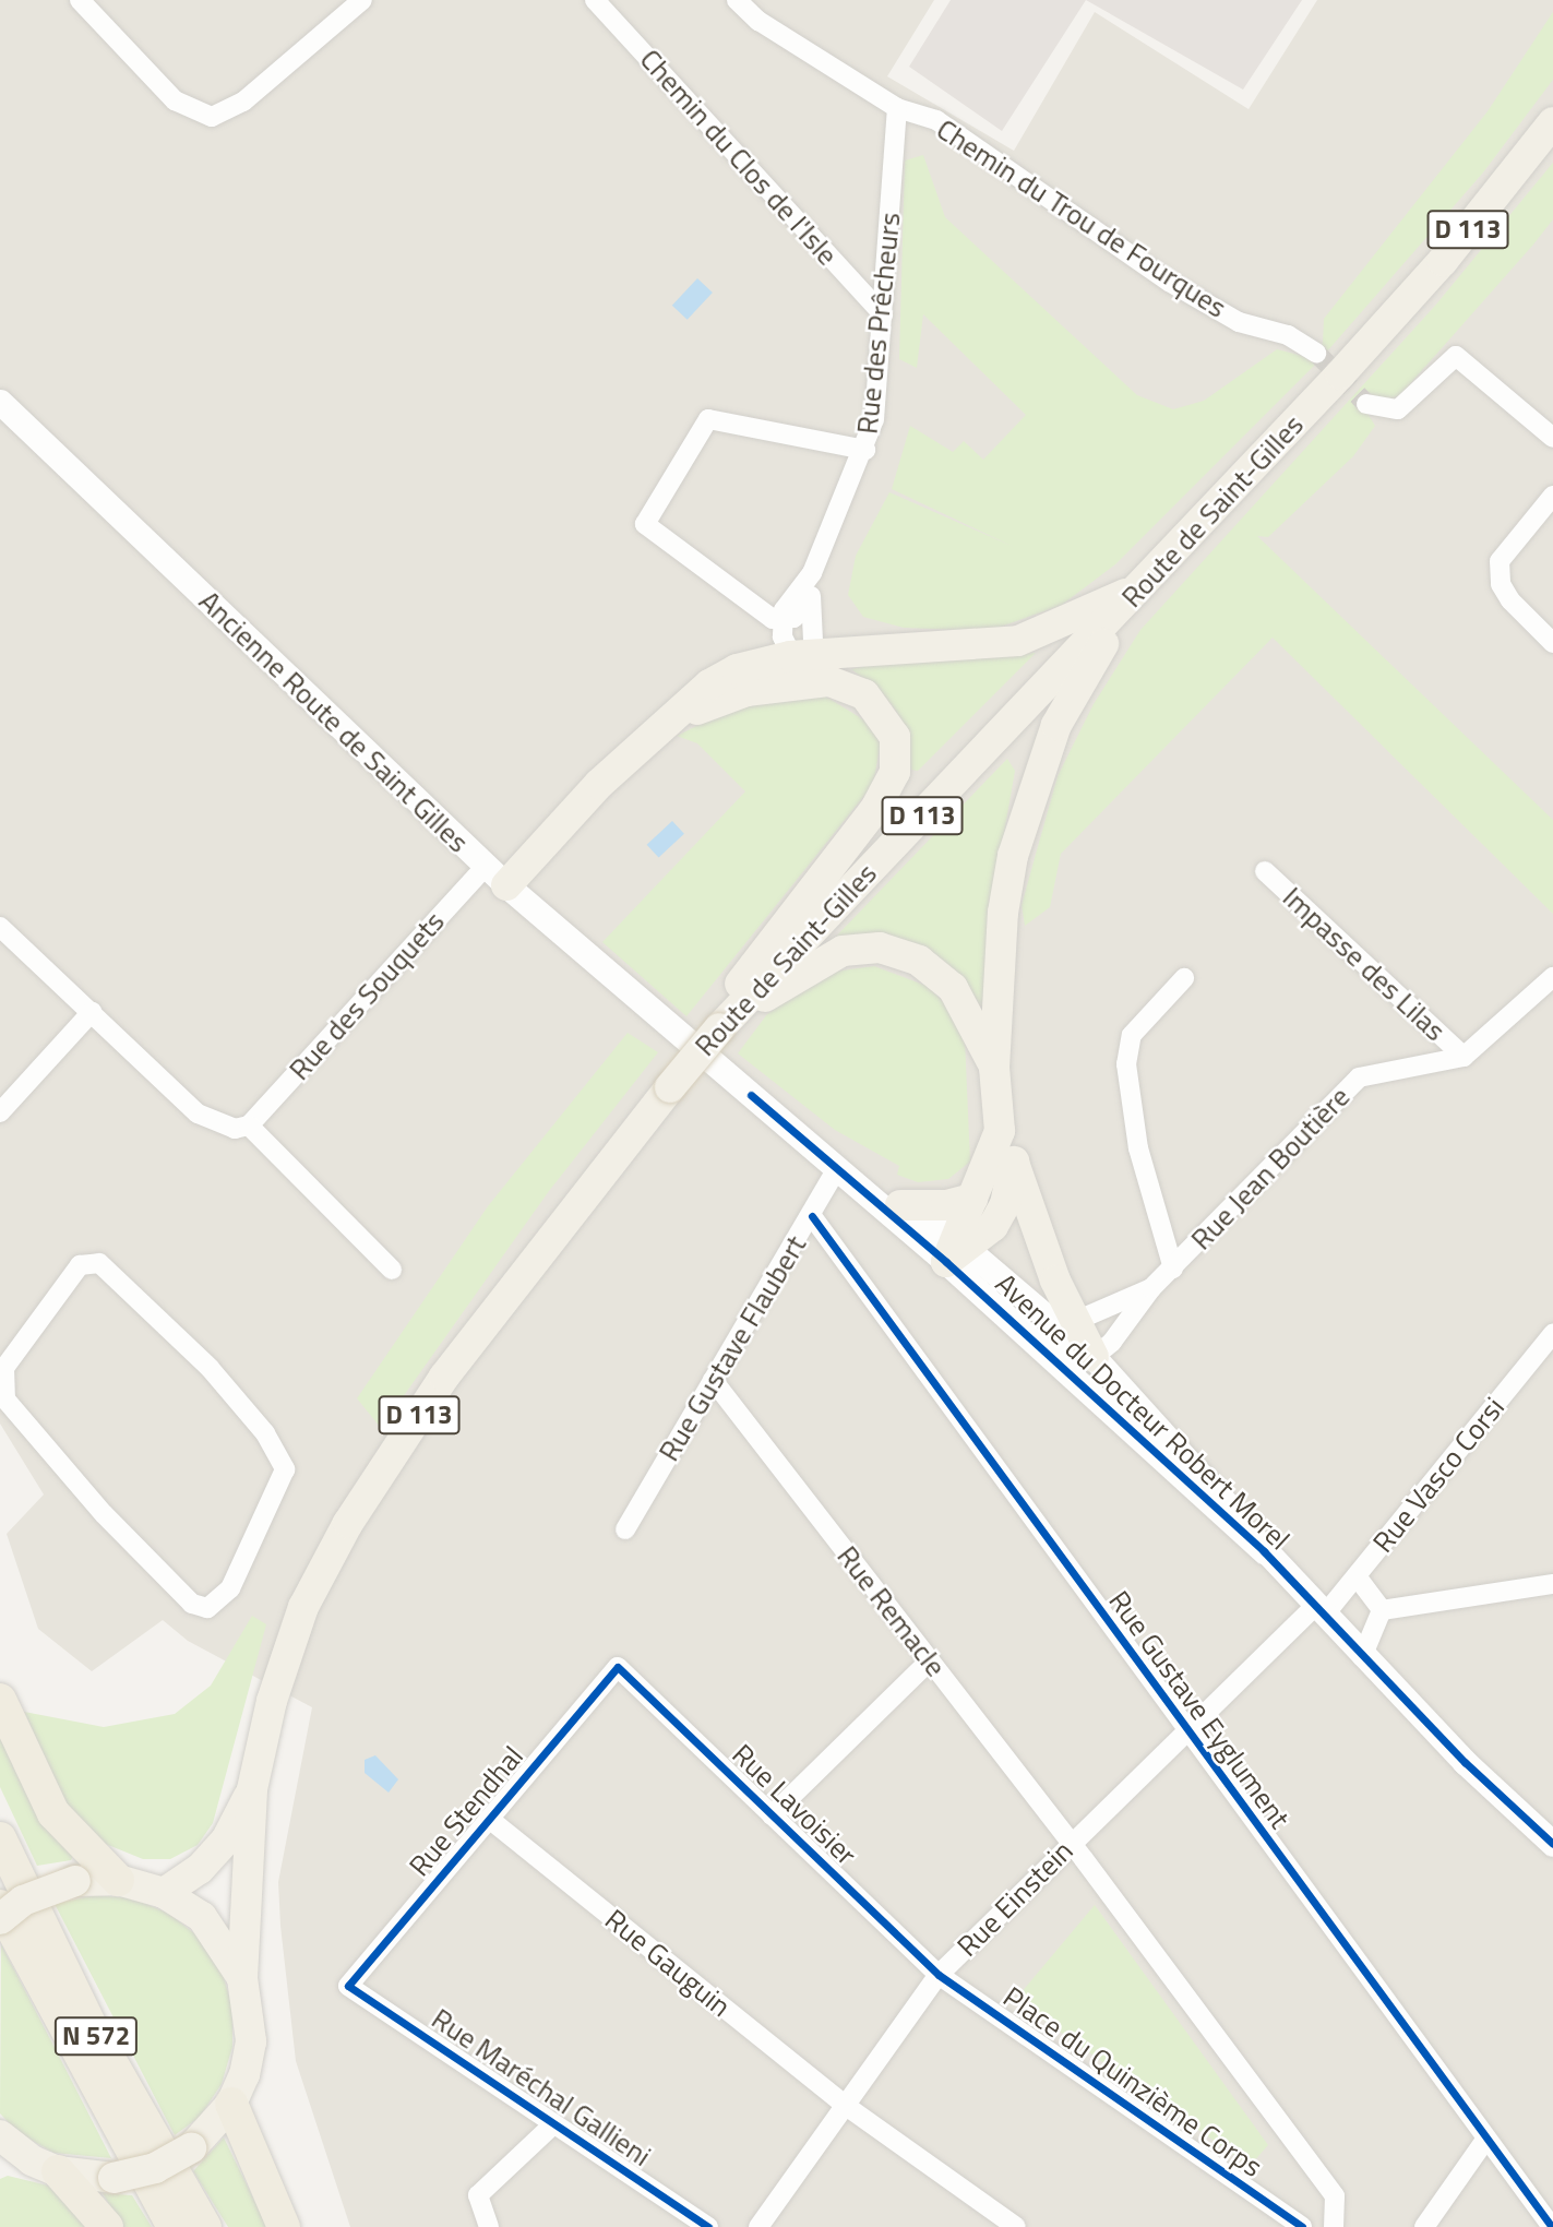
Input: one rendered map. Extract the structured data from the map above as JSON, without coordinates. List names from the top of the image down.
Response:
{
  "streets": {
    "highway": ["N 572"],
    "main road": ["D 113", "Route de Saint-Gilles"],
    "street": [
      "Chemin du Clos de l'Isle",
      "Chemin du Trou de Fourques",
      "Rue des Prêcheurs",
      "Ancienne Route de Saint Gilles",
      "Impasse des Lilas",
      "Rue des Souquets",
      "Rue Jean Boutière",
      "Rue Gustave Flaubert",
      "Avenue du Docteur Robert Morel",
      "Rue Vasco Corsi",
      "Rue Remacle",
      "Rue Gustave Eyglument",
      "Rue Lavoisier",
      "Rue Stendhal",
      "Rue Einstein",
      "Rue Gauguin",
      "Place du Quinzième Corps",
      "Rue Maréchal Gallieni"
    ]
  },
  "crossings": [
    ["Chemin du Clos de l'Isle", "Rue des Prêcheurs"],
    ["Chemin du Trou de Fourques", "Rue des Prêcheurs"],
    ["Ancienne Route de Saint Gilles", "Rue des Souquets"],
    ["Ancienne Route de Saint Gilles", "Avenue du Docteur Robert Morel"],
    ["Impasse des Lilas", "Rue Jean Boutière"],
    ["Rue Jean Boutière", "Avenue du Docteur Robert Morel"],
    ["Rue Gustave Flaubert", "Avenue du Docteur Robert Morel"],
    ["Rue Gustave Flaubert", "Rue Remacle"],
    ["Rue Gustave Flaubert", "Rue Gustave Eyglument"],
    ["Avenue du Docteur Robert Morel", "Rue Vasco Corsi"],
    ["Avenue du Docteur Robert Morel", "Rue Einstein"],
    ["Rue Vasco Corsi", "Rue Einstein"],
    ["Rue Remacle", "Rue Einstein"],
    ["Rue Remacle", "Place du Quinzième Corps"],
    ["Rue Gustave Eyglument", "Rue Einstein"],
    ["Rue Lavoisier", "Rue Stendhal"],
    ["Rue Lavoisier", "Rue Einstein"],
    ["Rue Lavoisier", "Place du Quinzième Corps"],
    ["Rue Stendhal", "Rue Gauguin"],
    ["Rue Stendhal", "Rue Maréchal Gallieni"],
    ["Rue Einstein", "Rue Gauguin"],
    ["Rue Einstein", "Place du Quinzième Corps"]
  ]
}
